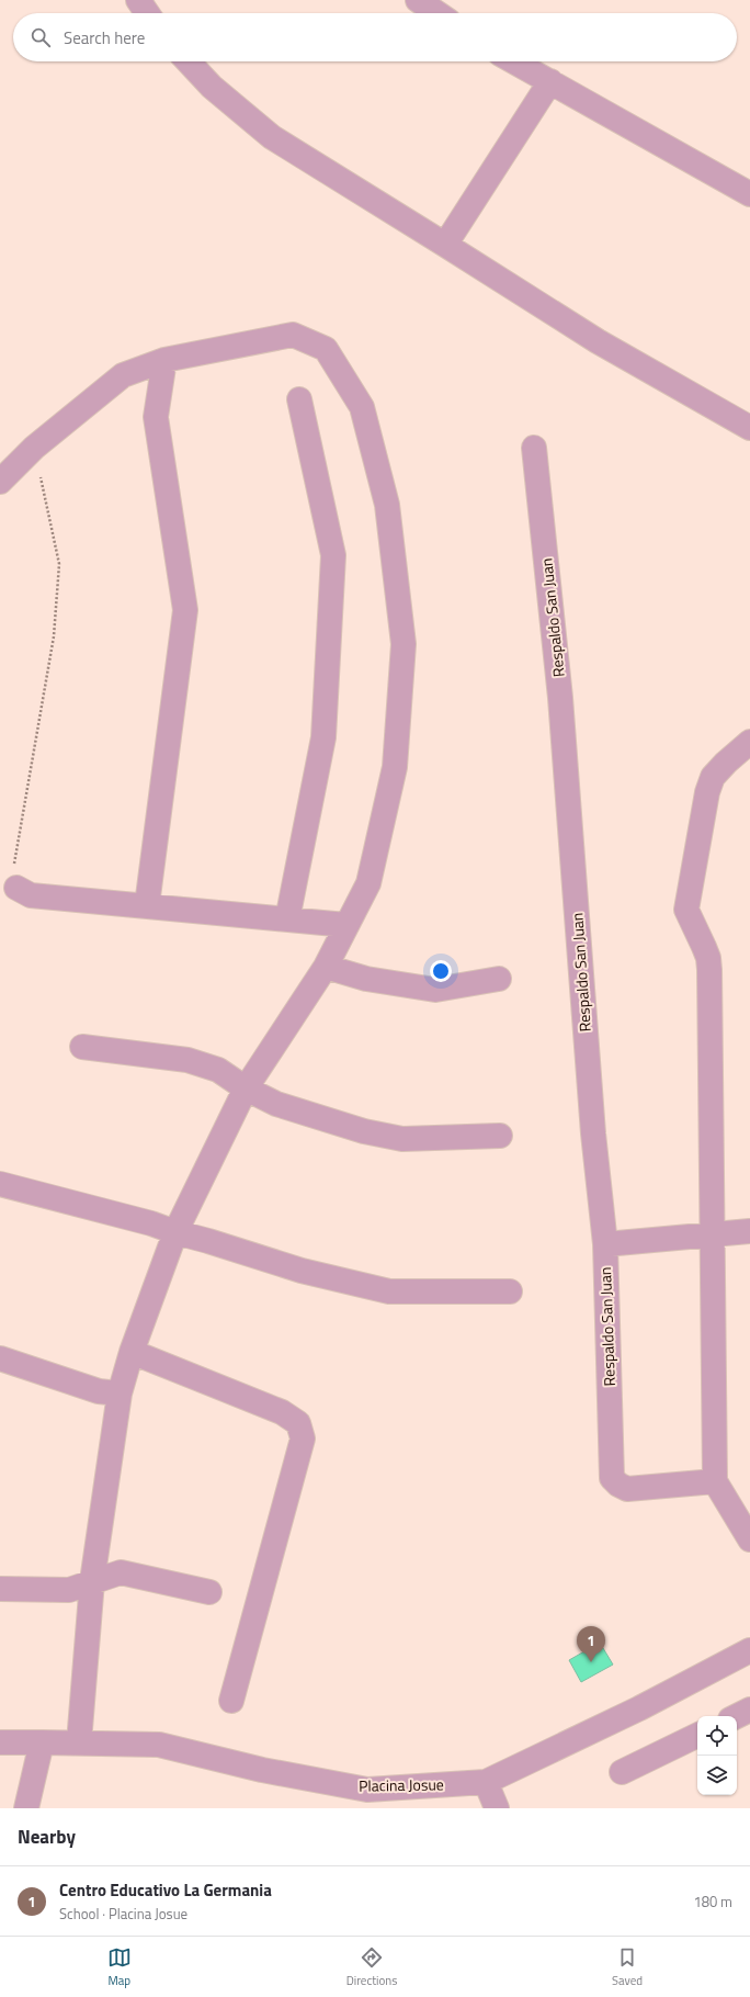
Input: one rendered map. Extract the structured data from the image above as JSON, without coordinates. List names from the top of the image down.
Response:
{
  "streets": {
    "street": ["Respaldo San Juan", "Placina Josue"]
  },
  "page": {
    "search": "Search here",
    "pins": "1",
    "heading": "Nearby",
    "list": [
      {
        "mark": "1",
        "name": "Centro Educativo La Germania",
        "note": "School · Placina Josue",
        "value": "180 m"
      }
    ],
    "nav": ["Map", "Directions", "Saved"]
  }
}
